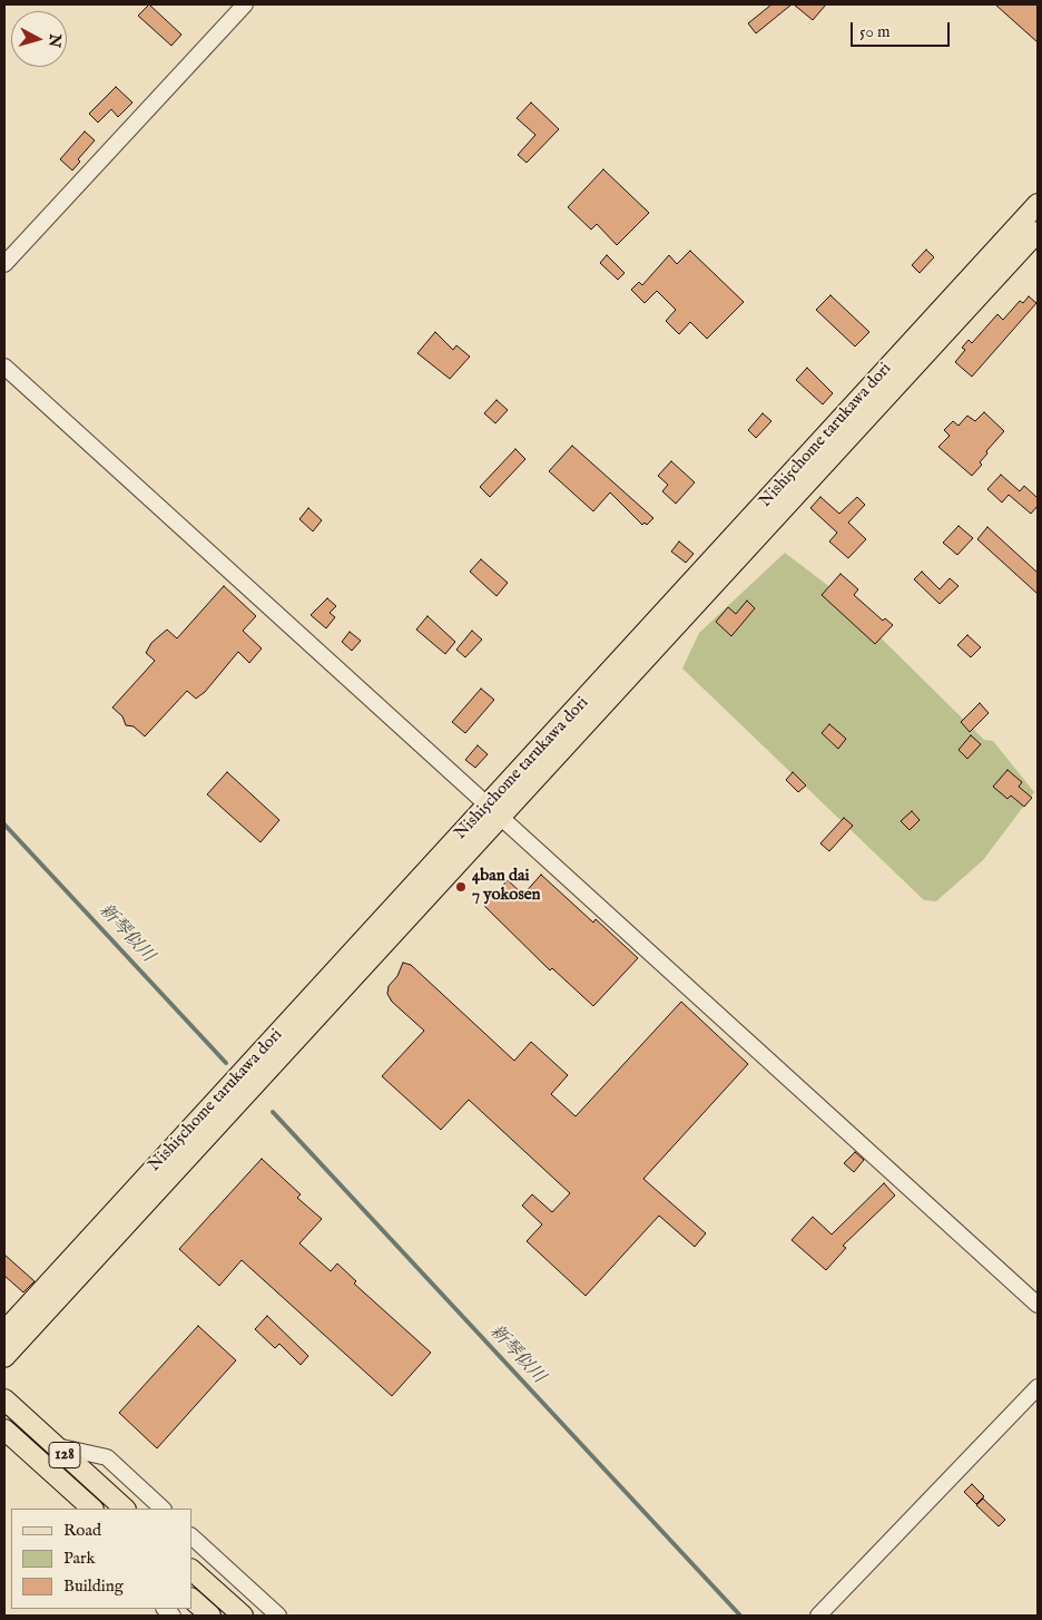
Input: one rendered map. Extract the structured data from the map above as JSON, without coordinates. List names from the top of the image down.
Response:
{
  "streets": {
    "main road": ["Nishi5chome tarukawa dori", "128"]
  },
  "water": ["新琴似川"],
  "places": ["4ban dai 7 yokosen"],
  "legend": ["Road", "Park", "Building"],
  "scale_bar": "50 m",
  "north": "right"
}
